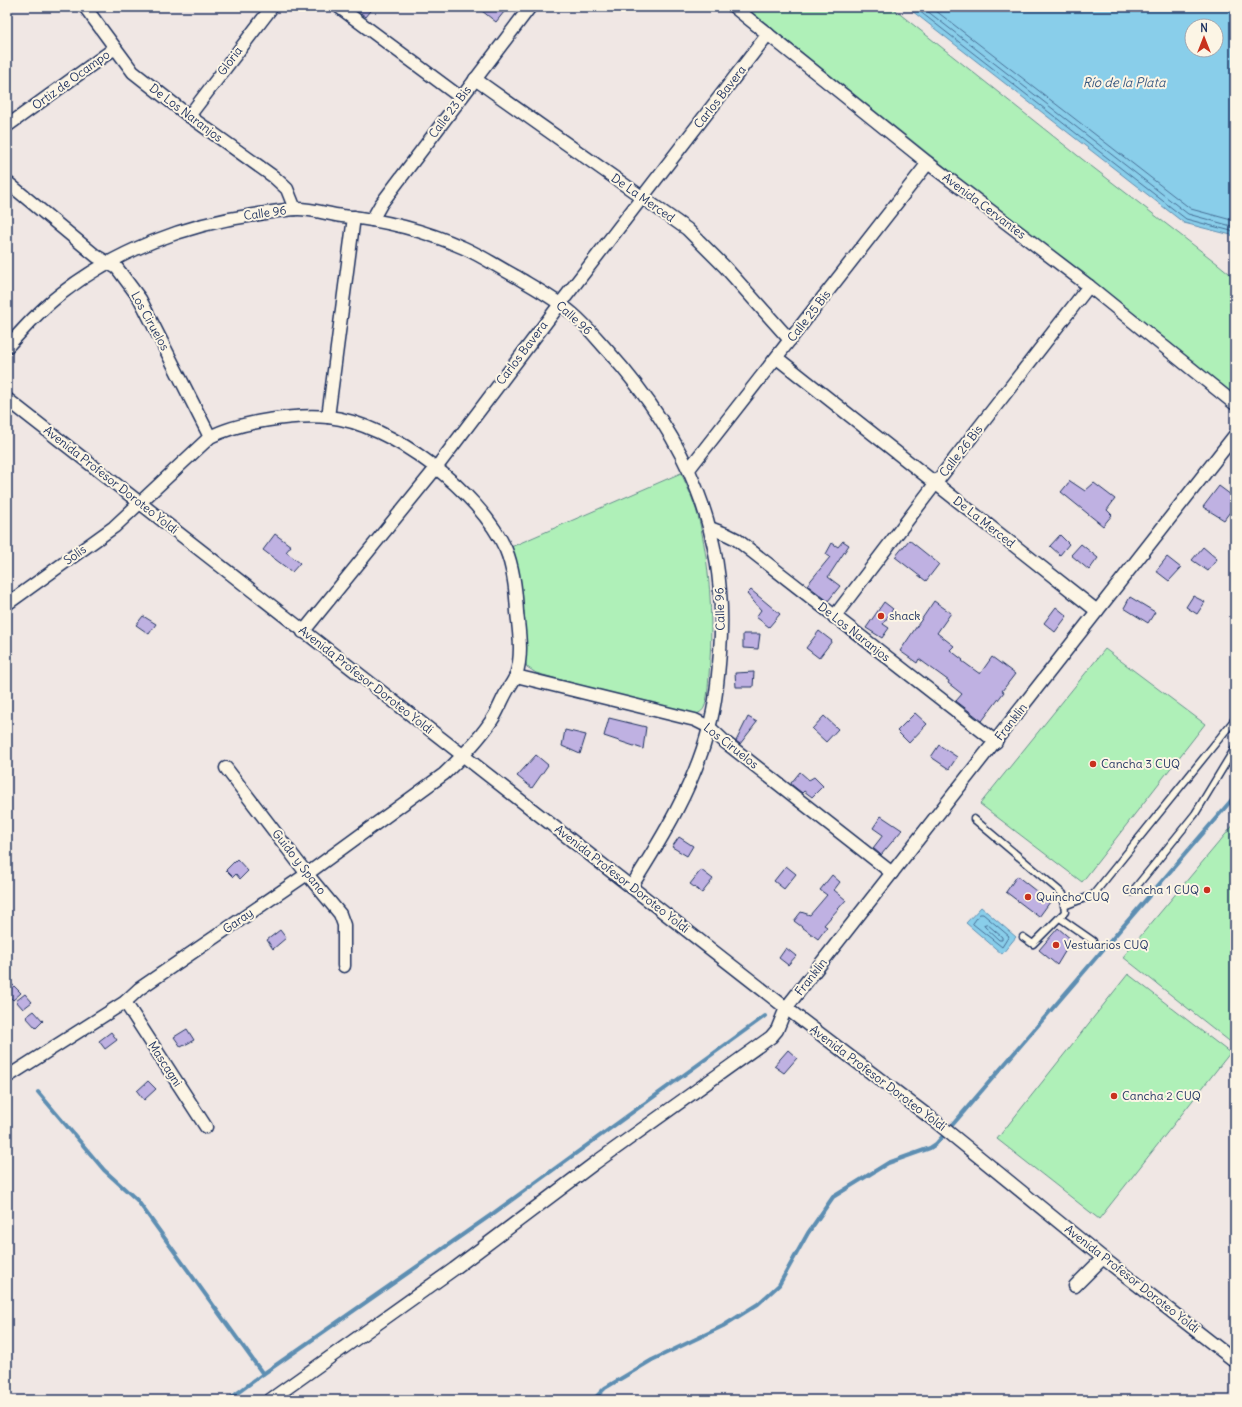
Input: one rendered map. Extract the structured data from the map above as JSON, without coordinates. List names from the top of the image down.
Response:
{
  "streets": {
    "street": [
      "Gloria",
      "Ortiz de Ocampo",
      "Carlos Bavera",
      "Calle 23 Bis",
      "De Los Naranjos",
      "De La Merced",
      "Avenida Cervantes",
      "Calle 96",
      "Calle 25 Bis",
      "Los Ciruelos",
      "Calle 26 Bis",
      "Avenida Profesor Doroteo Yoldi",
      "Solís",
      "Franklin",
      "Guido y Spano",
      "Garay",
      "Mascagni"
    ]
  },
  "crossings": [
    ["Gloria", "De Los Naranjos"],
    ["Ortiz de Ocampo", "De Los Naranjos"],
    ["Carlos Bavera", "De La Merced"],
    ["Carlos Bavera", "Avenida Cervantes"],
    ["Carlos Bavera", "Calle 96"],
    ["Carlos Bavera", "Avenida Profesor Doroteo Yoldi"],
    ["Carlos Bavera", "Garay"],
    ["Calle 23 Bis", "De La Merced"],
    ["Calle 23 Bis", "Calle 96"],
    ["De Los Naranjos", "Calle 96"],
    ["De Los Naranjos", "Calle 26 Bis"],
    ["De Los Naranjos", "Franklin"],
    ["De La Merced", "Calle 25 Bis"],
    ["De La Merced", "Calle 26 Bis"],
    ["De La Merced", "Franklin"],
    ["Avenida Cervantes", "Calle 25 Bis"],
    ["Avenida Cervantes", "Calle 26 Bis"],
    ["Calle 96", "Calle 25 Bis"],
    ["Calle 96", "Los Ciruelos"],
    ["Calle 96", "Avenida Profesor Doroteo Yoldi"],
    ["Los Ciruelos", "Solís"],
    ["Los Ciruelos", "Franklin"],
    ["Los Ciruelos", "Garay"],
    ["Avenida Profesor Doroteo Yoldi", "Solís"],
    ["Avenida Profesor Doroteo Yoldi", "Franklin"],
    ["Avenida Profesor Doroteo Yoldi", "Garay"],
    ["Solís", "Garay"],
    ["Guido y Spano", "Garay"],
    ["Garay", "Mascagni"]
  ],
  "water": ["Río de la Plata"],
  "places": [
    "shack",
    "Cancha 3 CUQ",
    "Cancha 1 CUQ",
    "Quincho CUQ",
    "Vestuarios CUQ",
    "Cancha 2 CUQ"
  ],
  "north": "top"
}
